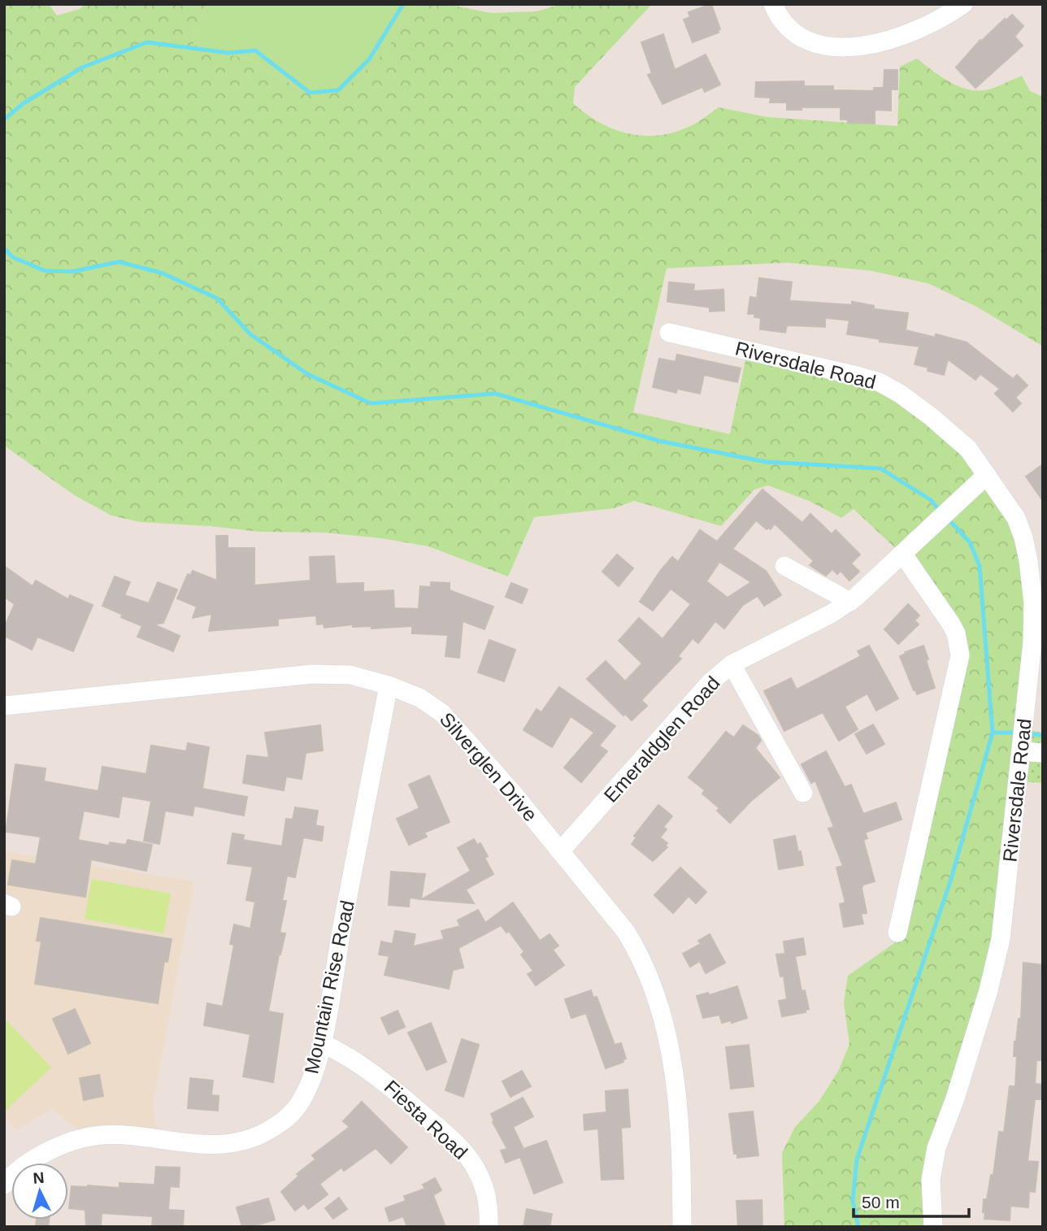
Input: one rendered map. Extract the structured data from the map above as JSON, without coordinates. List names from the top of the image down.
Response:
{
  "streets": {
    "street": [
      "Riversdale Road",
      "Emeraldglen Road",
      "Silverglen Drive",
      "Mountain Rise Road",
      "Fiesta Road"
    ]
  },
  "crossings": [
    ["Riversdale Road", "Emeraldglen Road"],
    ["Emeraldglen Road", "Silverglen Drive"],
    ["Silverglen Drive", "Mountain Rise Road"],
    ["Mountain Rise Road", "Fiesta Road"]
  ],
  "scale_bar": "50 m",
  "north": "top"
}
